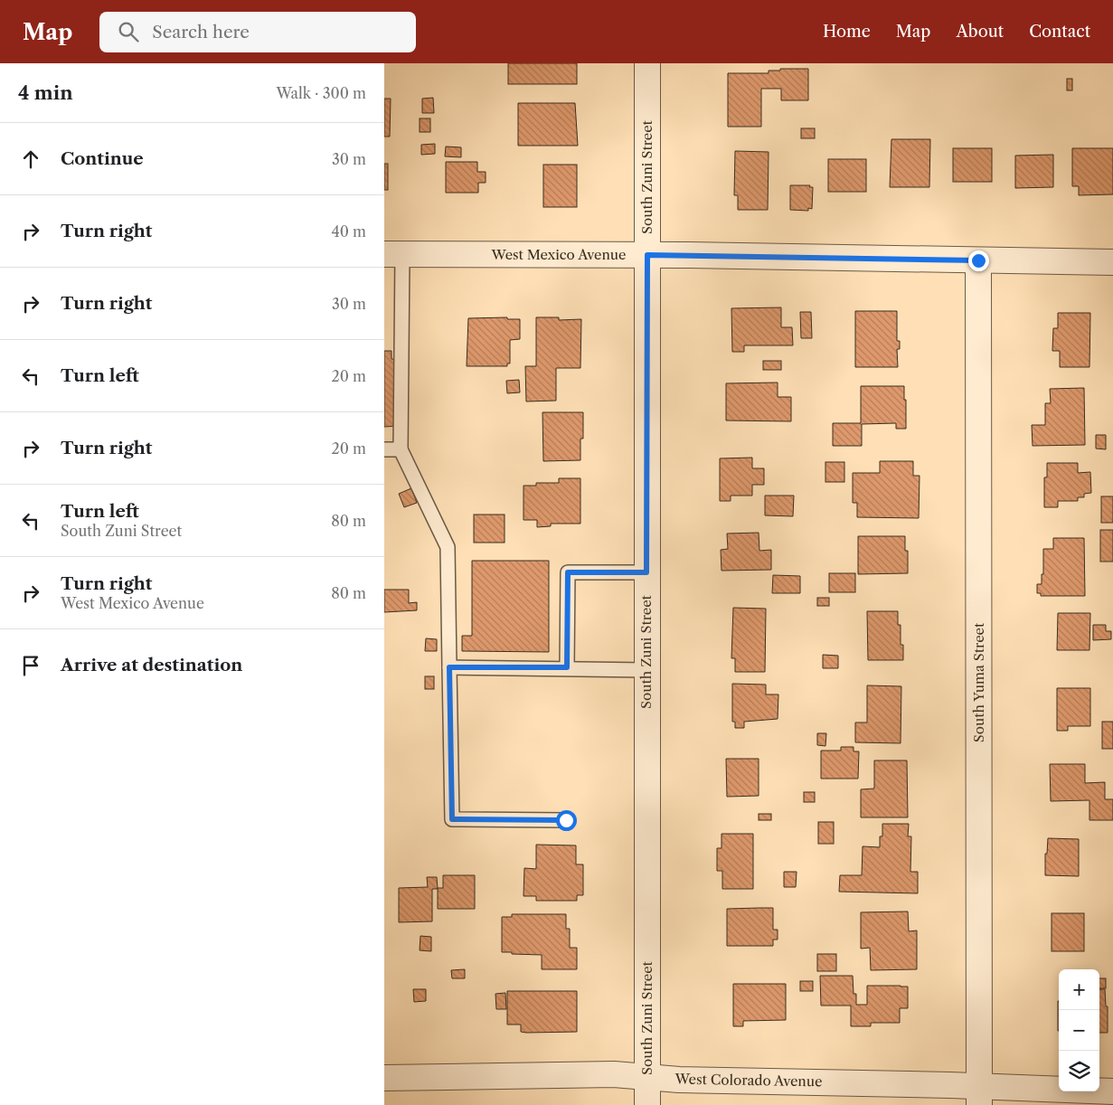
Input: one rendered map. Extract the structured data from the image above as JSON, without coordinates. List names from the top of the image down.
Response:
{
  "streets": {
    "street": [
      "South Zuni Street",
      "West Mexico Avenue",
      "South Yuma Street",
      "West Colorado Avenue"
    ]
  },
  "crossings": [
    ["South Zuni Street", "West Mexico Avenue"],
    ["South Zuni Street", "West Colorado Avenue"],
    ["West Mexico Avenue", "South Yuma Street"],
    ["South Yuma Street", "West Colorado Avenue"]
  ],
  "page": {
    "header": "Map",
    "search": "Search here",
    "nav": [
      "Home",
      "Map",
      "About",
      "Contact"
    ],
    "heading": ["4 min", "Walk · 300 m"],
    "list": [
      ["Continue", "30 m"],
      ["Turn right", "40 m"],
      ["Turn right", "30 m"],
      ["Turn left", "20 m"],
      ["Turn right", "20 m"],
      ["Turn left", "South Zuni Street", "80 m"],
      ["Turn right", "West Mexico Avenue", "80 m"],
      "Arrive at destination"
    ],
    "map_buttons": ["+", "−"]
  }
}
